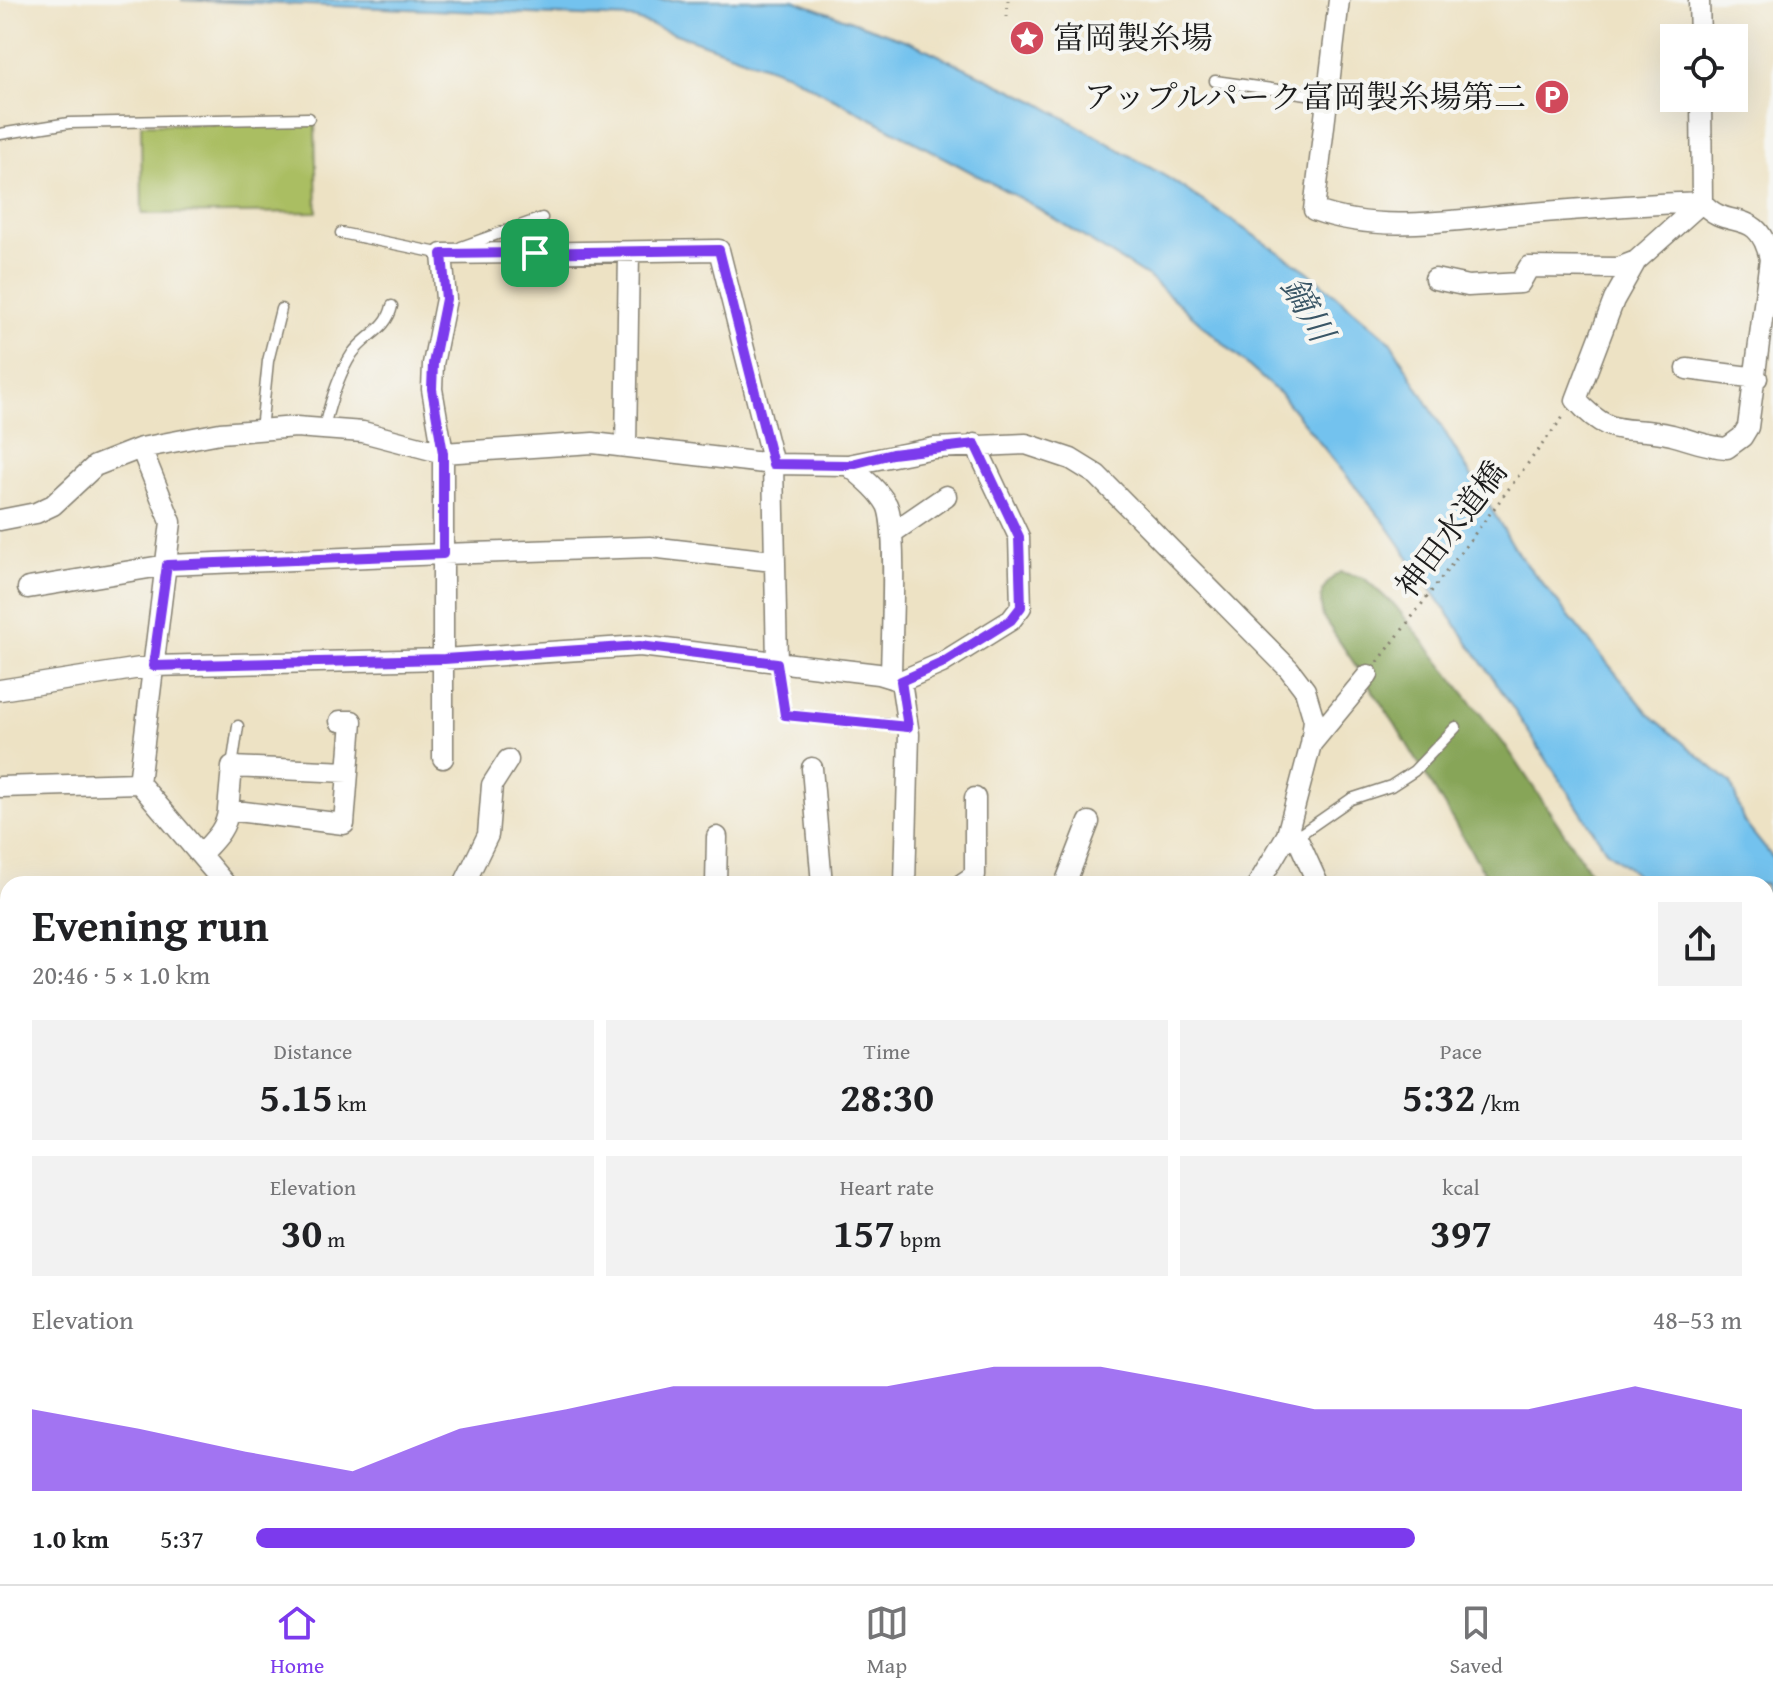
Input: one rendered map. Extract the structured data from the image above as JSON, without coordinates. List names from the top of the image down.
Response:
{
  "streets": {
    "path": ["神田水道橋"]
  },
  "water": ["鏑川"],
  "places": {
    "place": ["富岡製糸場"],
    "parking": ["アップルパーク富岡製糸場第二"]
  },
  "page": {
    "heading": ["Evening run", "20:46 · 5 × 1.0 km"],
    "stats": [
      ["Distance", "5.15 km"],
      ["Time", "28:30"],
      ["Pace", "5:32 /km"],
      ["Elevation", "30 m"],
      ["Heart rate", "157 bpm"],
      ["kcal", "397"]
    ],
    "chart": ["Elevation", "48–53 m"],
    "list": [
      {
        "name": "1.0 km",
        "note": "5:37"
      }
    ],
    "tabs": ["Home", "Map", "Saved"]
  }
}
